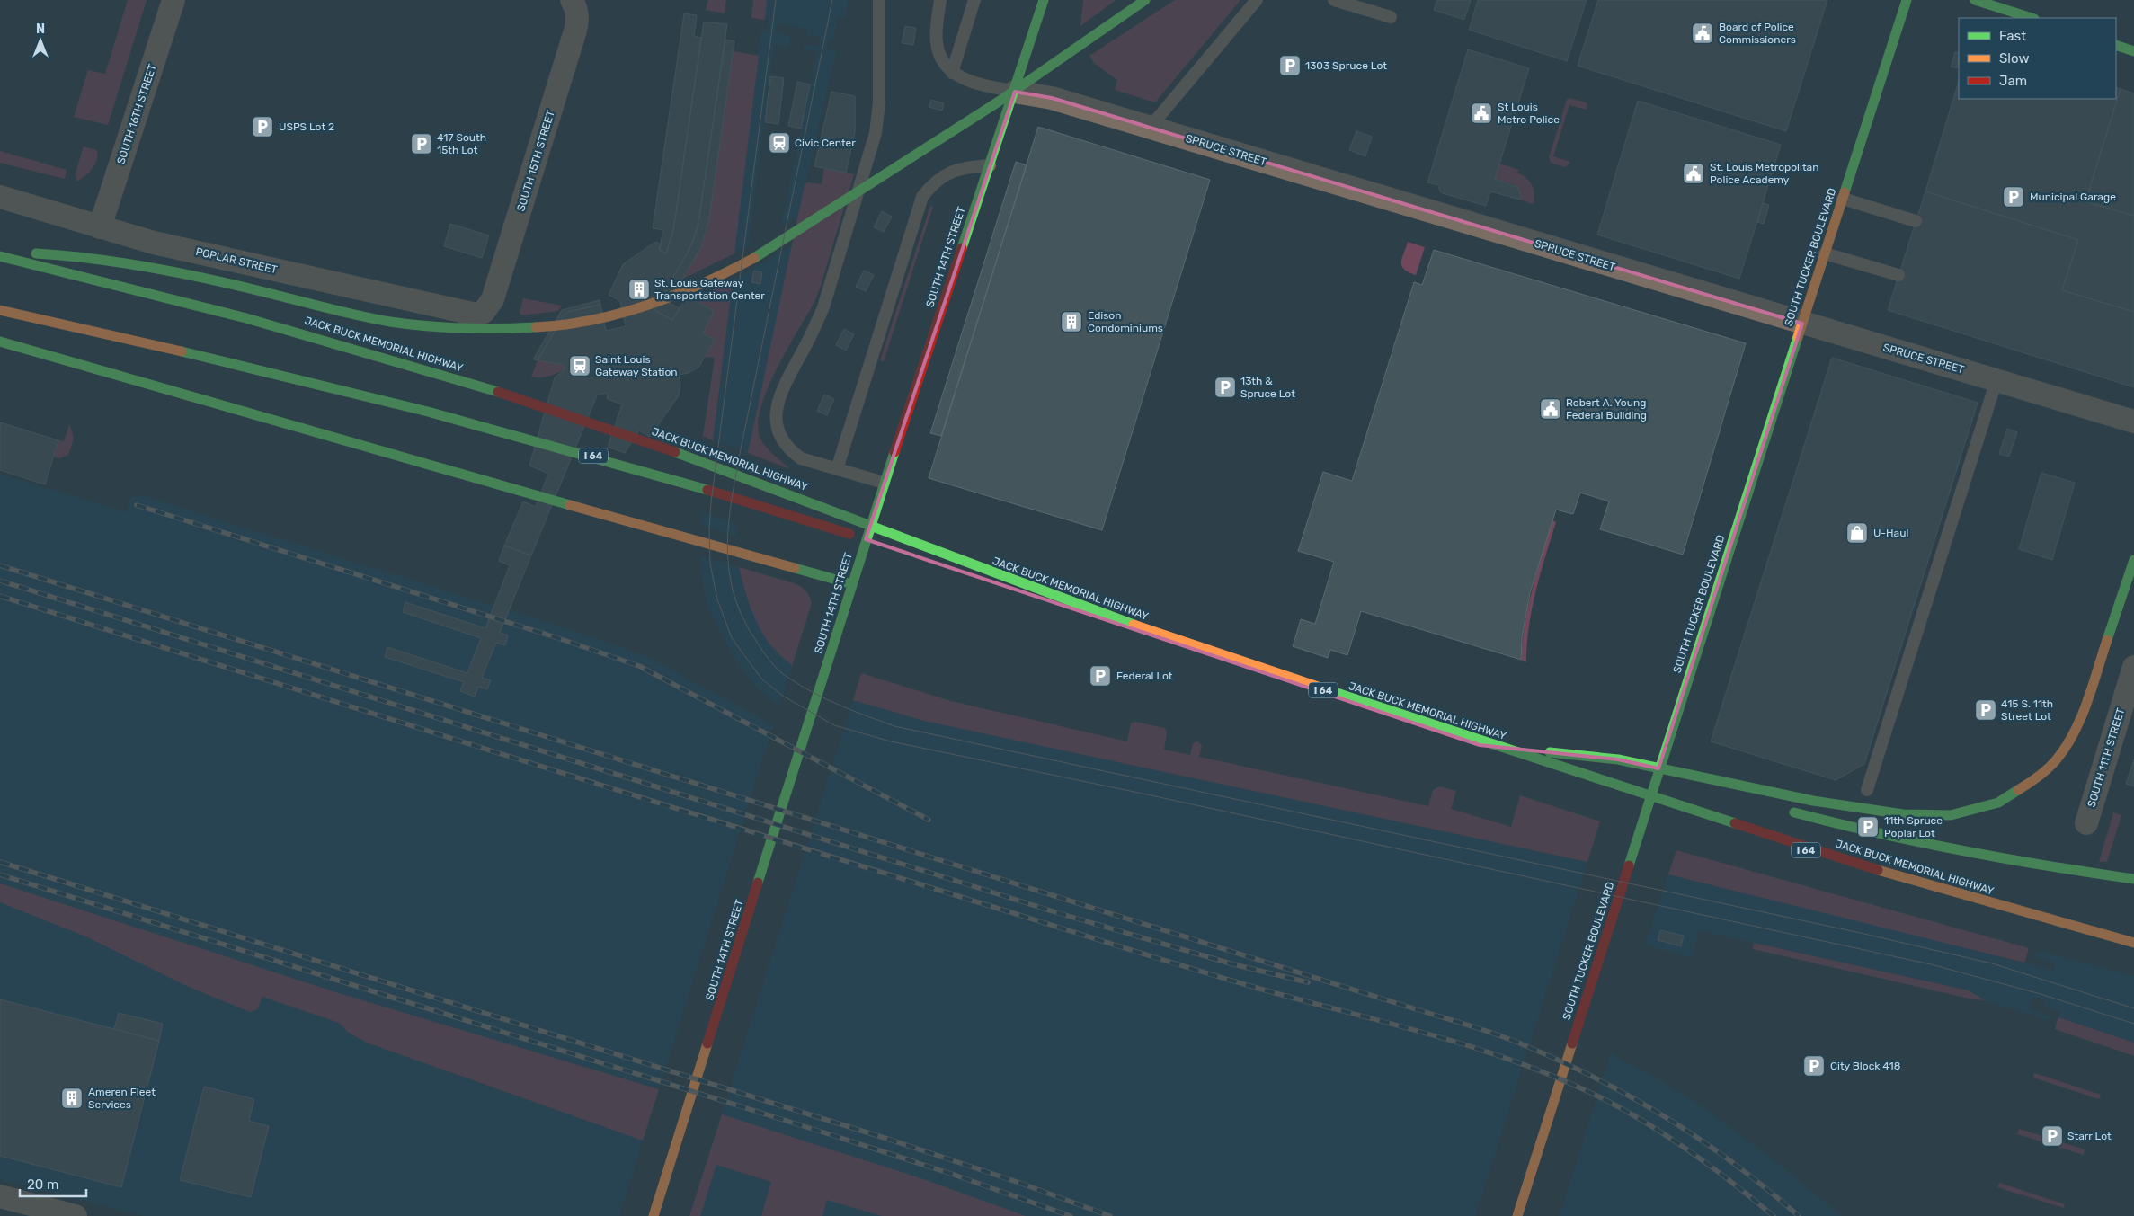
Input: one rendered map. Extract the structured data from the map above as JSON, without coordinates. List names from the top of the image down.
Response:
{
  "streets": {
    "main road": [
      "SOUTH 14TH STREET",
      "SOUTH TUCKER BOULEVARD",
      "JACK BUCK MEMORIAL HIGHWAY",
      "I 64"
    ],
    "street": [
      "SOUTH 16TH STREET",
      "SPRUCE STREET",
      "SOUTH 15TH STREET",
      "POPLAR STREET",
      "SOUTH 11TH STREET"
    ]
  },
  "crossings": [
    ["SOUTH 16TH STREET", "POPLAR STREET"],
    ["SPRUCE STREET", "SOUTH 14TH STREET"],
    ["SPRUCE STREET", "SOUTH TUCKER BOULEVARD"],
    ["SOUTH 15TH STREET", "POPLAR STREET"]
  ],
  "places": {
    "public building": [
      "Board of Police Commissioners",
      "St Louis Metro Police",
      "St. Louis Metropolitan Police Academy",
      "Robert A. Young Federal Building"
    ],
    "parking": [
      "1303 Spruce Lot",
      "USPS Lot 2",
      "417 South 15th Lot",
      "Municipal Garage",
      "13th & Spruce Lot",
      "Federal Lot",
      "415 S. 11th Street Lot",
      "11th Spruce Poplar Lot",
      "City Block 418",
      "Starr Lot"
    ],
    "station": ["Civic Center", "Saint Louis Gateway Station"],
    "building": ["St. Louis Gateway Transportation Center", "Edison Condominiums", "Ameren Fleet Services"],
    "shop": ["U-Haul"]
  },
  "legend": ["Fast", "Slow", "Jam"],
  "scale_bar": "20 m",
  "north": "top"
}
